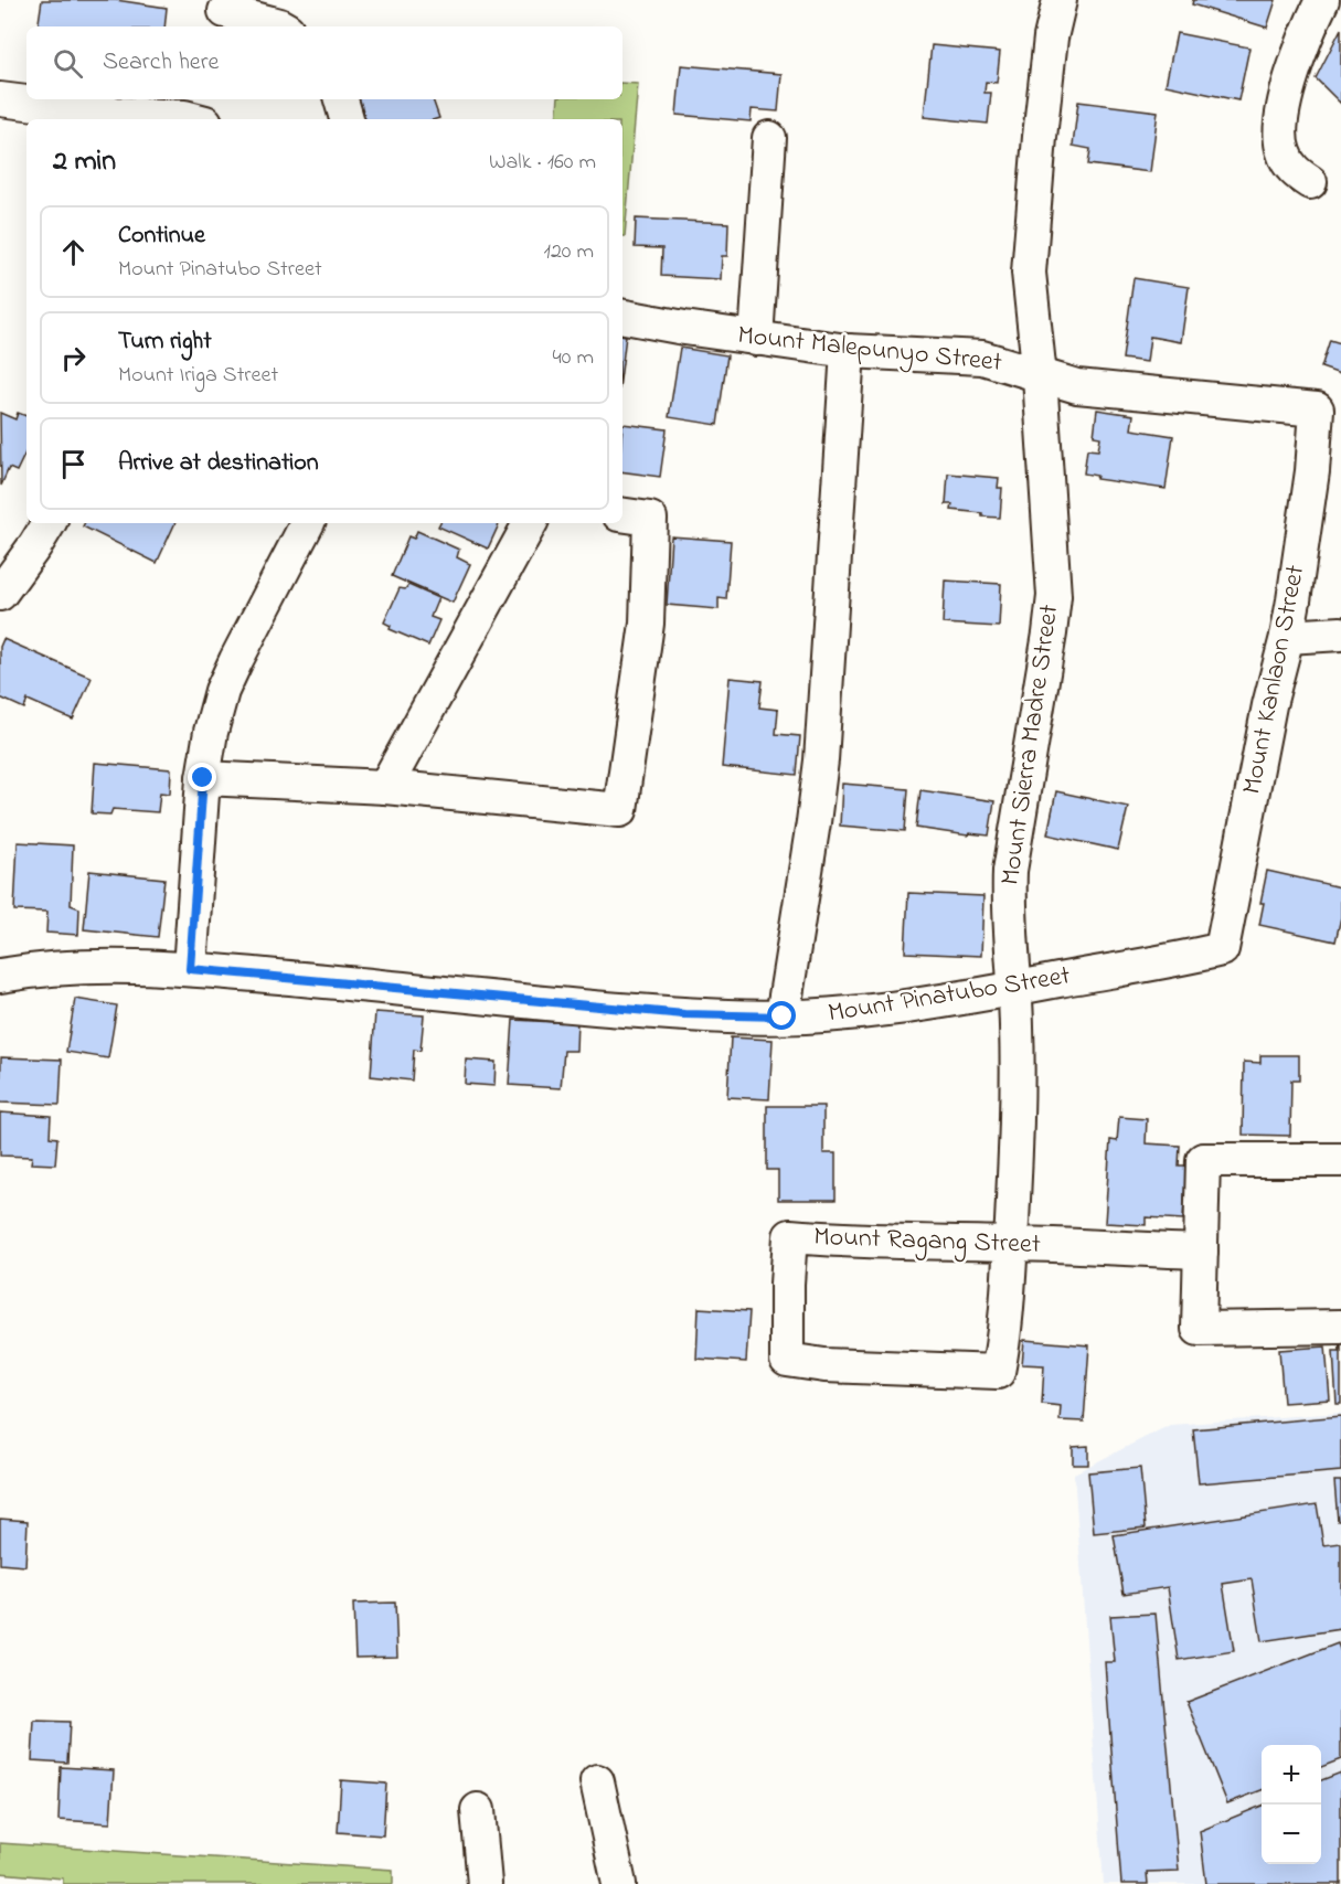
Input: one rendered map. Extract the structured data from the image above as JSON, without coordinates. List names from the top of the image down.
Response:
{
  "streets": {
    "street": [
      "Mount Malepunyo Street",
      "Mount Kanlaon Street",
      "Mount Sierra Madre Street",
      "Mount Pinatubo Street",
      "Mount Ragang Street"
    ]
  },
  "crossings": [
    ["Mount Malepunyo Street", "Mount Kanlaon Street"],
    ["Mount Malepunyo Street", "Mount Sierra Madre Street"],
    ["Mount Kanlaon Street", "Mount Pinatubo Street"],
    ["Mount Sierra Madre Street", "Mount Pinatubo Street"],
    ["Mount Sierra Madre Street", "Mount Ragang Street"]
  ],
  "page": {
    "search": "Search here",
    "heading": ["2 min", "Walk · 160 m"],
    "list": [
      ["Continue", "Mount Pinatubo Street", "120 m"],
      ["Turn right", "Mount Iriga Street", "40 m"],
      "Arrive at destination"
    ],
    "map_buttons": ["+", "−"]
  }
}
